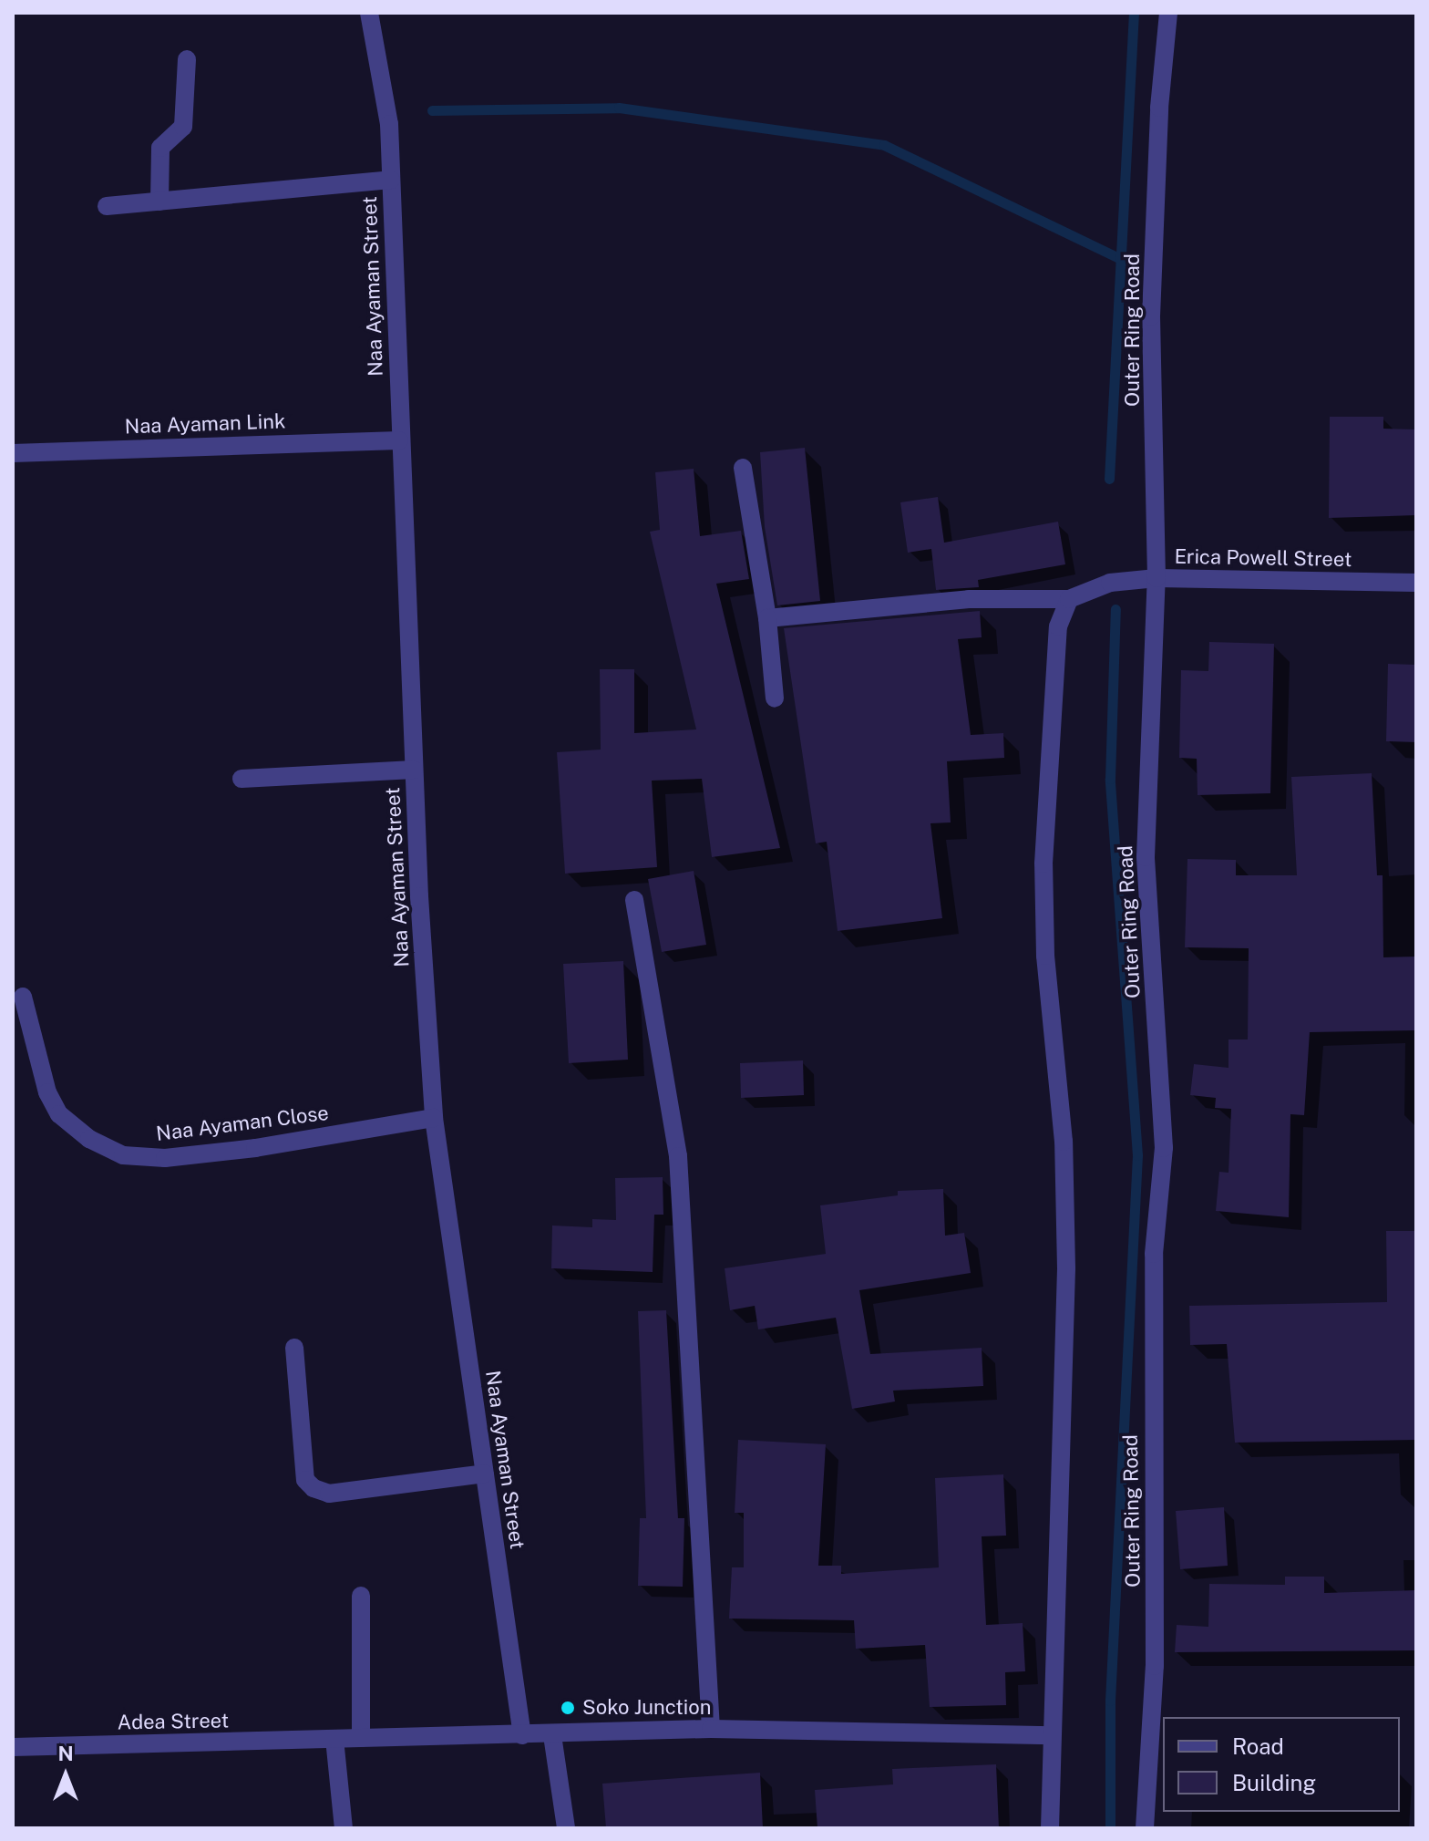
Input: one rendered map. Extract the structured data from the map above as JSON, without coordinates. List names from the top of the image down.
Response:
{
  "streets": {
    "street": [
      "Naa Ayaman Street",
      "Outer Ring Road",
      "Naa Ayaman Link",
      "Erica Powell Street",
      "Naa Ayaman Close",
      "Adea Street"
    ]
  },
  "crossings": [
    ["Naa Ayaman Street", "Naa Ayaman Link"],
    ["Naa Ayaman Street", "Naa Ayaman Close"],
    ["Naa Ayaman Street", "Adea Street"],
    ["Outer Ring Road", "Erica Powell Street"]
  ],
  "places": ["Soko Junction"],
  "legend": ["Road", "Building"],
  "north": "top"
}
